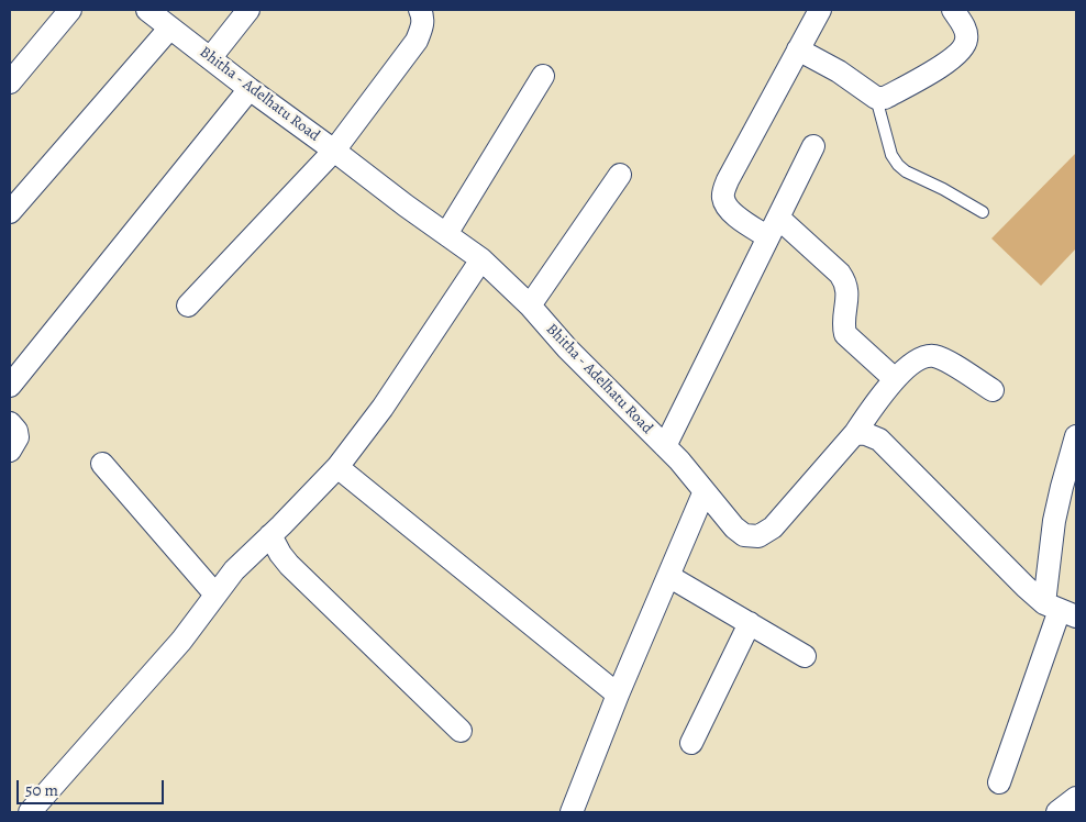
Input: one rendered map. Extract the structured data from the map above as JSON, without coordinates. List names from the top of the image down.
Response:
{
  "streets": {
    "street": ["Bhitha - Adelhatu Road"]
  },
  "scale_bar": "50 m"
}
